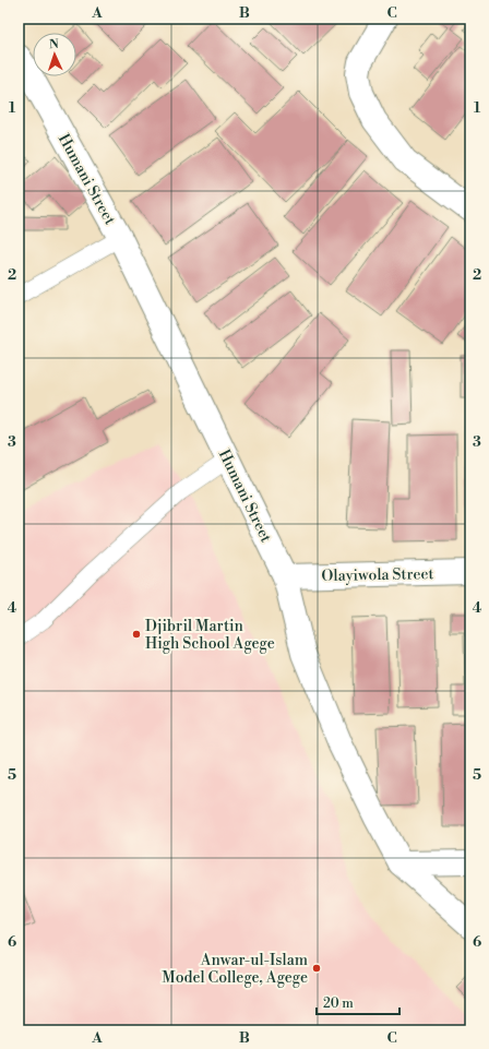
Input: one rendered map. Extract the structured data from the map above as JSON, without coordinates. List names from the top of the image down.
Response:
{
  "streets": {
    "street": ["Humani Street", "Olayiwola Street"]
  },
  "crossings": [
    ["Humani Street", "Olayiwola Street"]
  ],
  "places": ["Djibril Martin High School Agege", "Anwar-ul-Islam Model College, Agege"],
  "scale_bar": "20 m",
  "north": "top",
  "grid": {
    "columns": ["A", "B", "C"],
    "rows": [
      "1",
      "2",
      "3",
      "4",
      "5",
      "6"
    ]
  }
}
